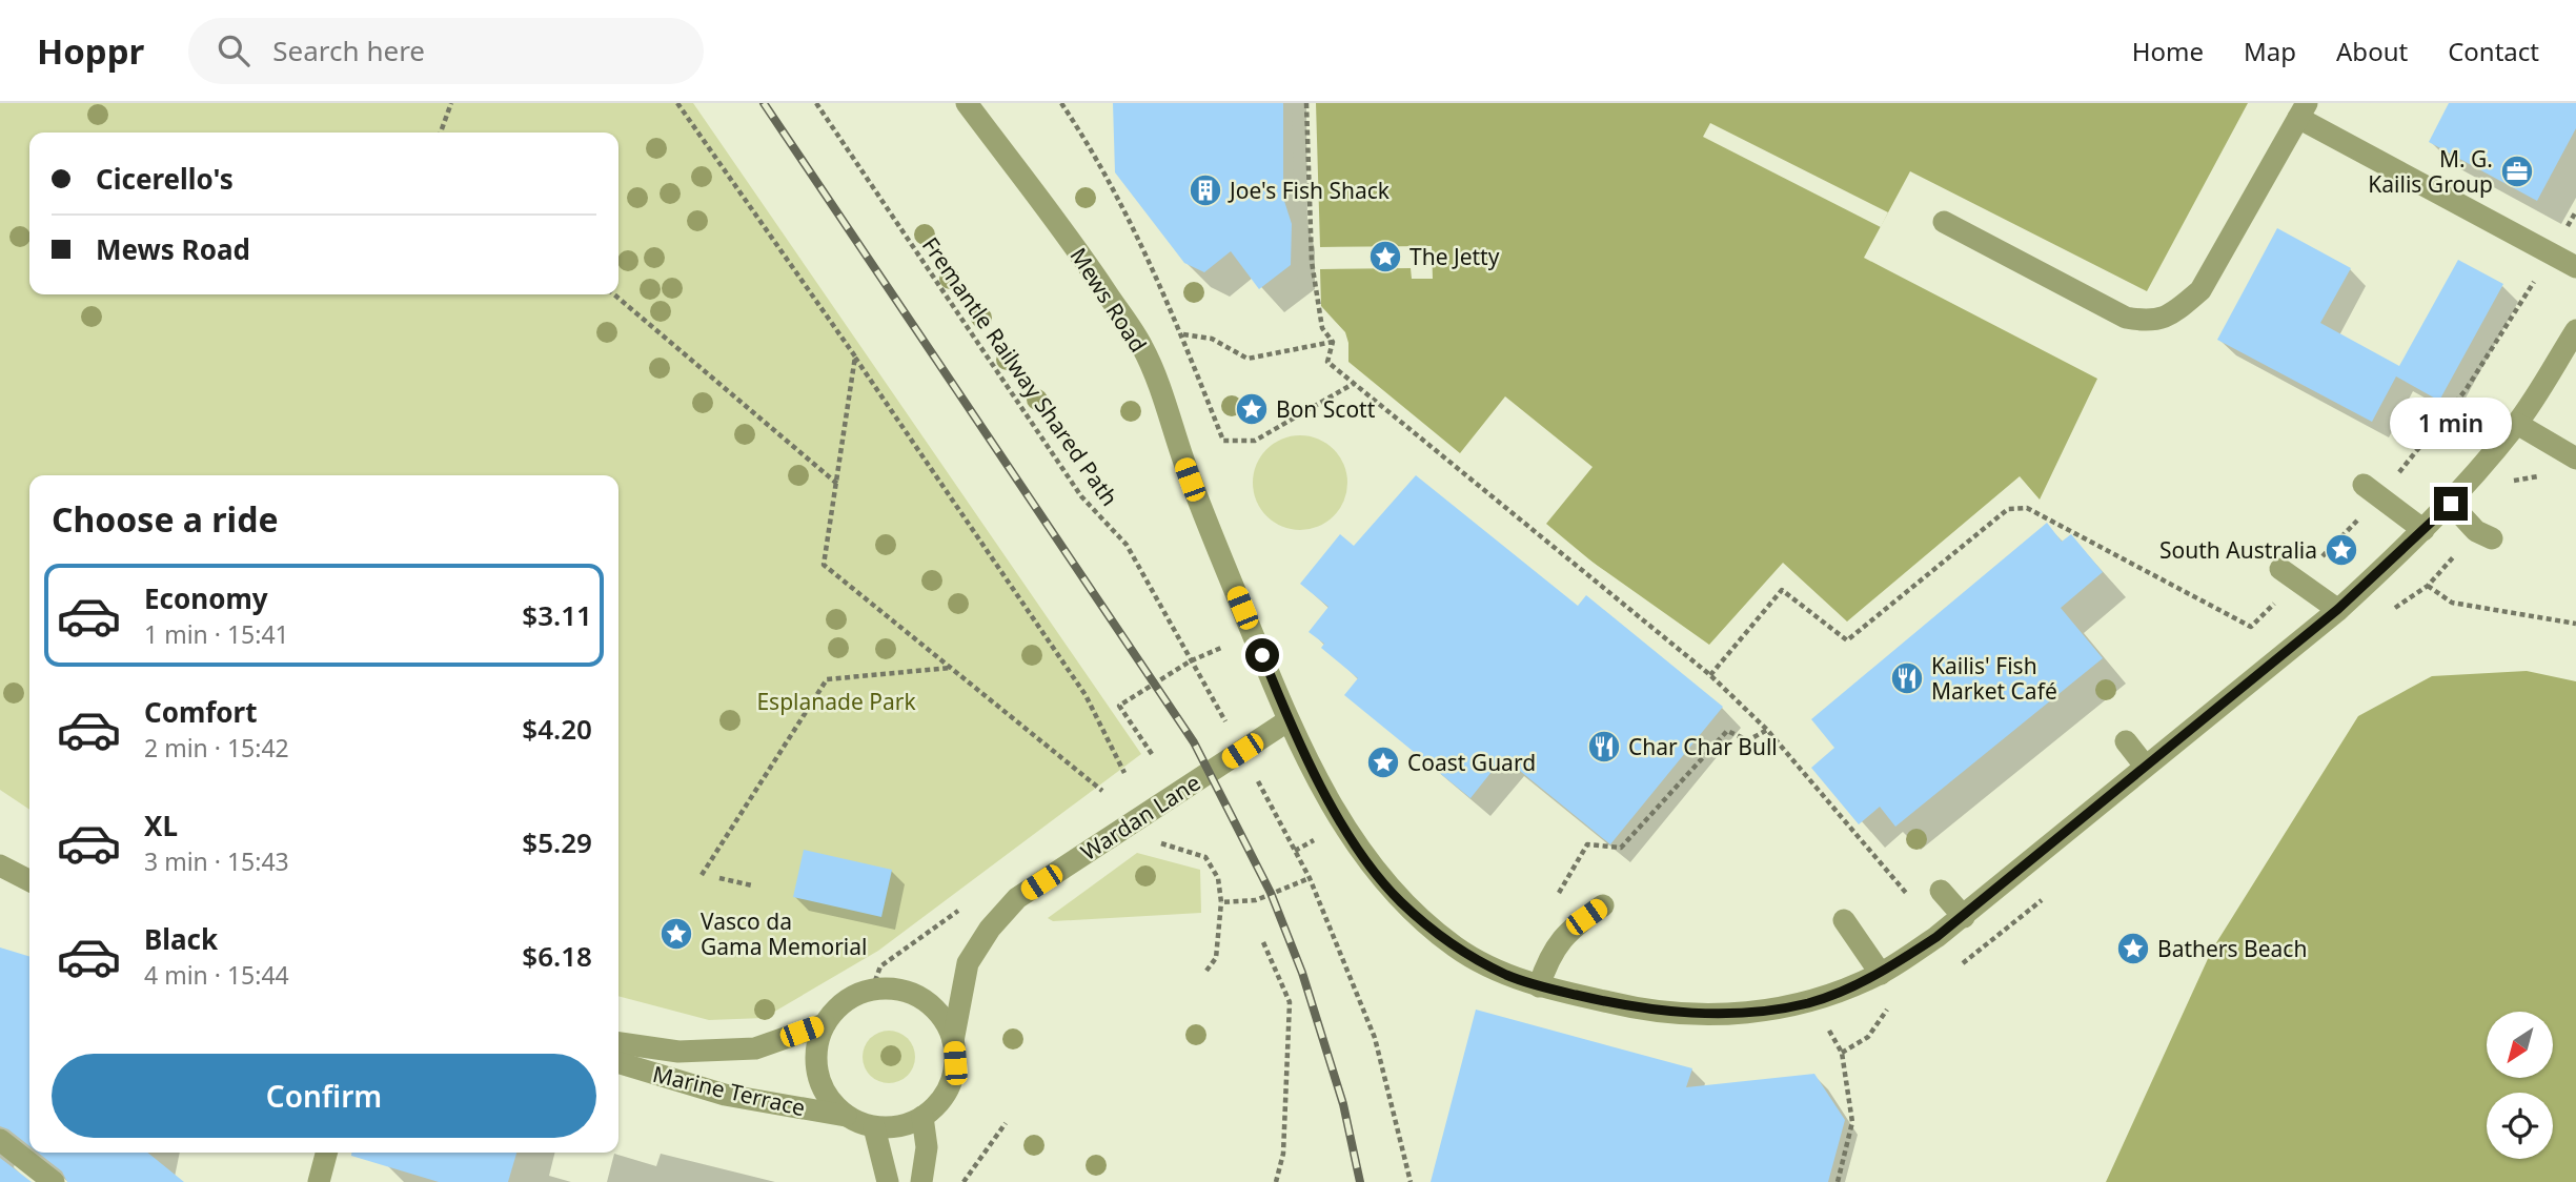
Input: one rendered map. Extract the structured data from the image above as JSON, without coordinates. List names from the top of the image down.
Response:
{
  "streets": {
    "street": ["Mews Road", "Wardan Lane", "Marine Terrace"],
    "path": ["Fremantle Railway Shared Path"]
  },
  "crossings": [
    ["Mews Road", "Wardan Lane"],
    ["Wardan Lane", "Marine Terrace"]
  ],
  "parks": ["Esplanade Park"],
  "places": {
    "office": ["M. G. Kailis Group"],
    "building": ["Joe's Fish Shack"],
    "place": [
      "The Jetty",
      "Bon Scott",
      "South Australia",
      "Coast Guard",
      "Vasco da Gama Memorial",
      "Bathers Beach"
    ],
    "restaurant": ["Kailis' Fish Market Café", "Char Char Bull"]
  },
  "north": "bottom left",
  "page": {
    "header": "Hoppr",
    "search": "Search here",
    "nav": [
      "Home",
      "Map",
      "About",
      "Contact"
    ],
    "banner": ["Cicerello's", "Mews Road"],
    "bubble": "1 min",
    "heading": "Choose a ride",
    "list": [
      {
        "name": "Economy",
        "note": "1 min · 15:41",
        "value": "$3.11"
      },
      {
        "name": "Comfort",
        "note": "2 min · 15:42",
        "value": "$4.20"
      },
      {
        "name": "XL",
        "note": "3 min · 15:43",
        "value": "$5.29"
      },
      {
        "name": "Black",
        "note": "4 min · 15:44",
        "value": "$6.18"
      }
    ],
    "buttons": "Confirm"
  }
}
